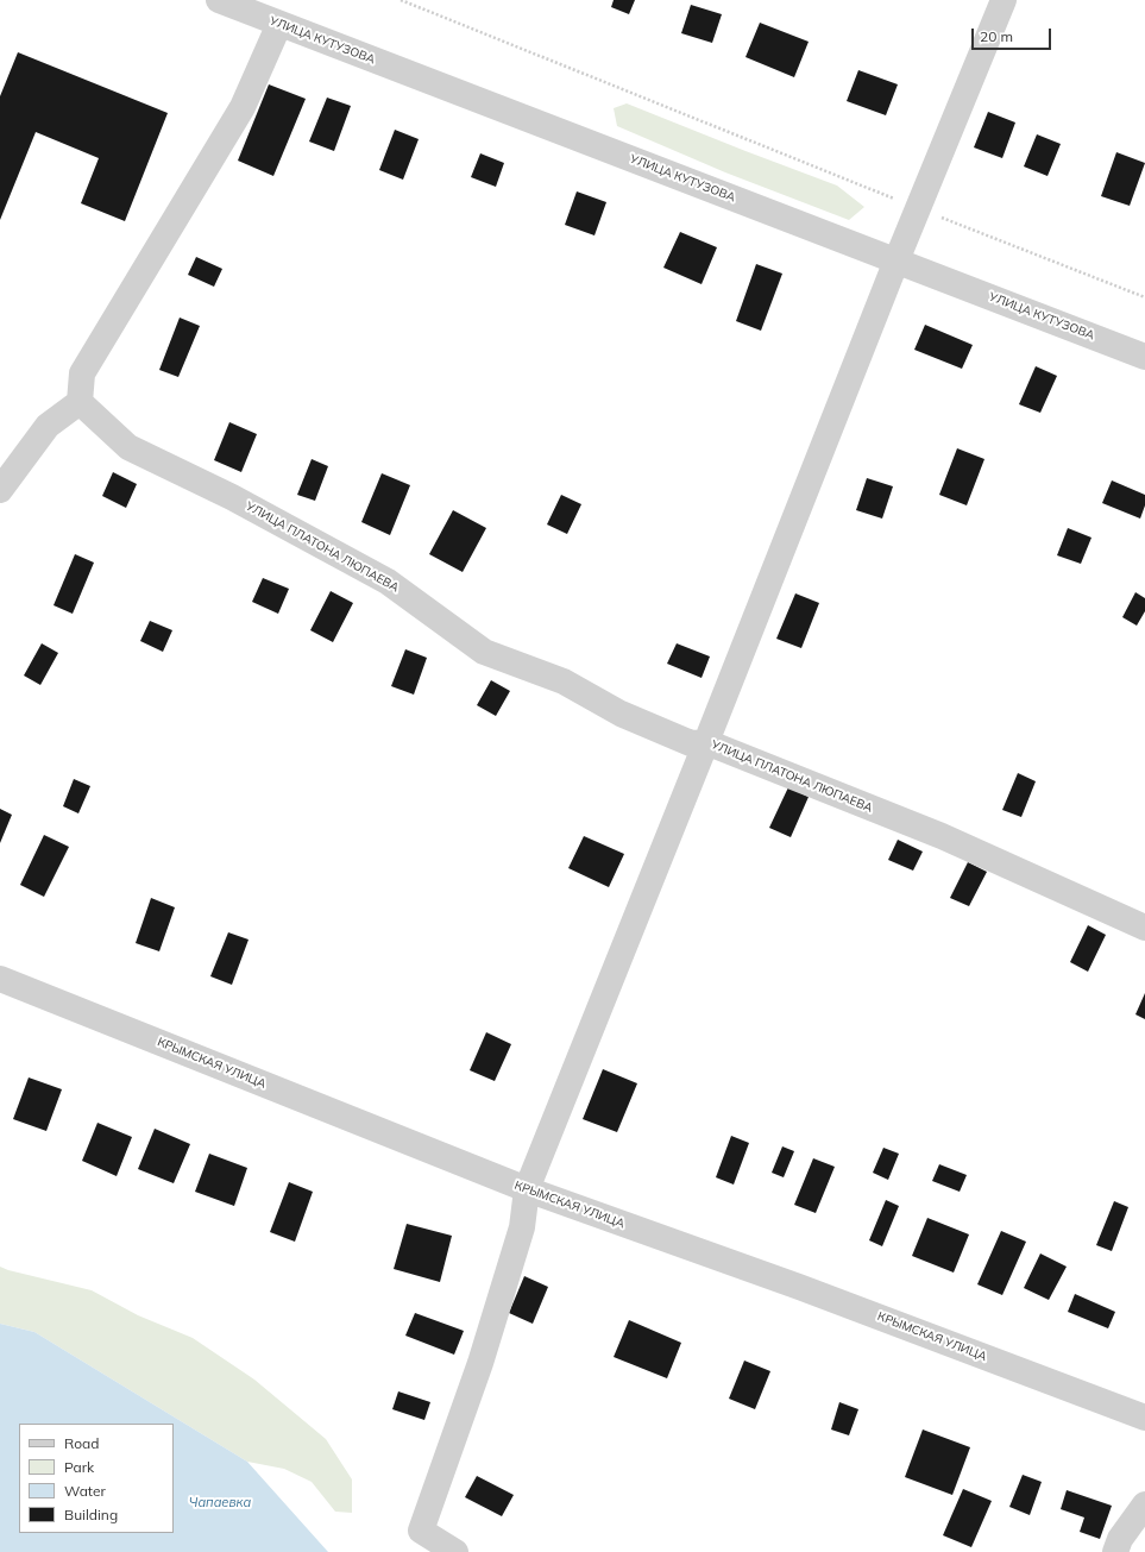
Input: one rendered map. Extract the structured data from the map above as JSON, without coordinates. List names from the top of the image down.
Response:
{
  "streets": {
    "street": ["УЛИЦА КУТУЗОВА", "УЛИЦА ПЛАТОНА ЛЮПАЕВА", "КРЫМСКАЯ УЛИЦА"]
  },
  "water": ["Чапаевка"],
  "legend": [
    "Road",
    "Park",
    "Water",
    "Building"
  ],
  "scale_bar": "20 m"
}
